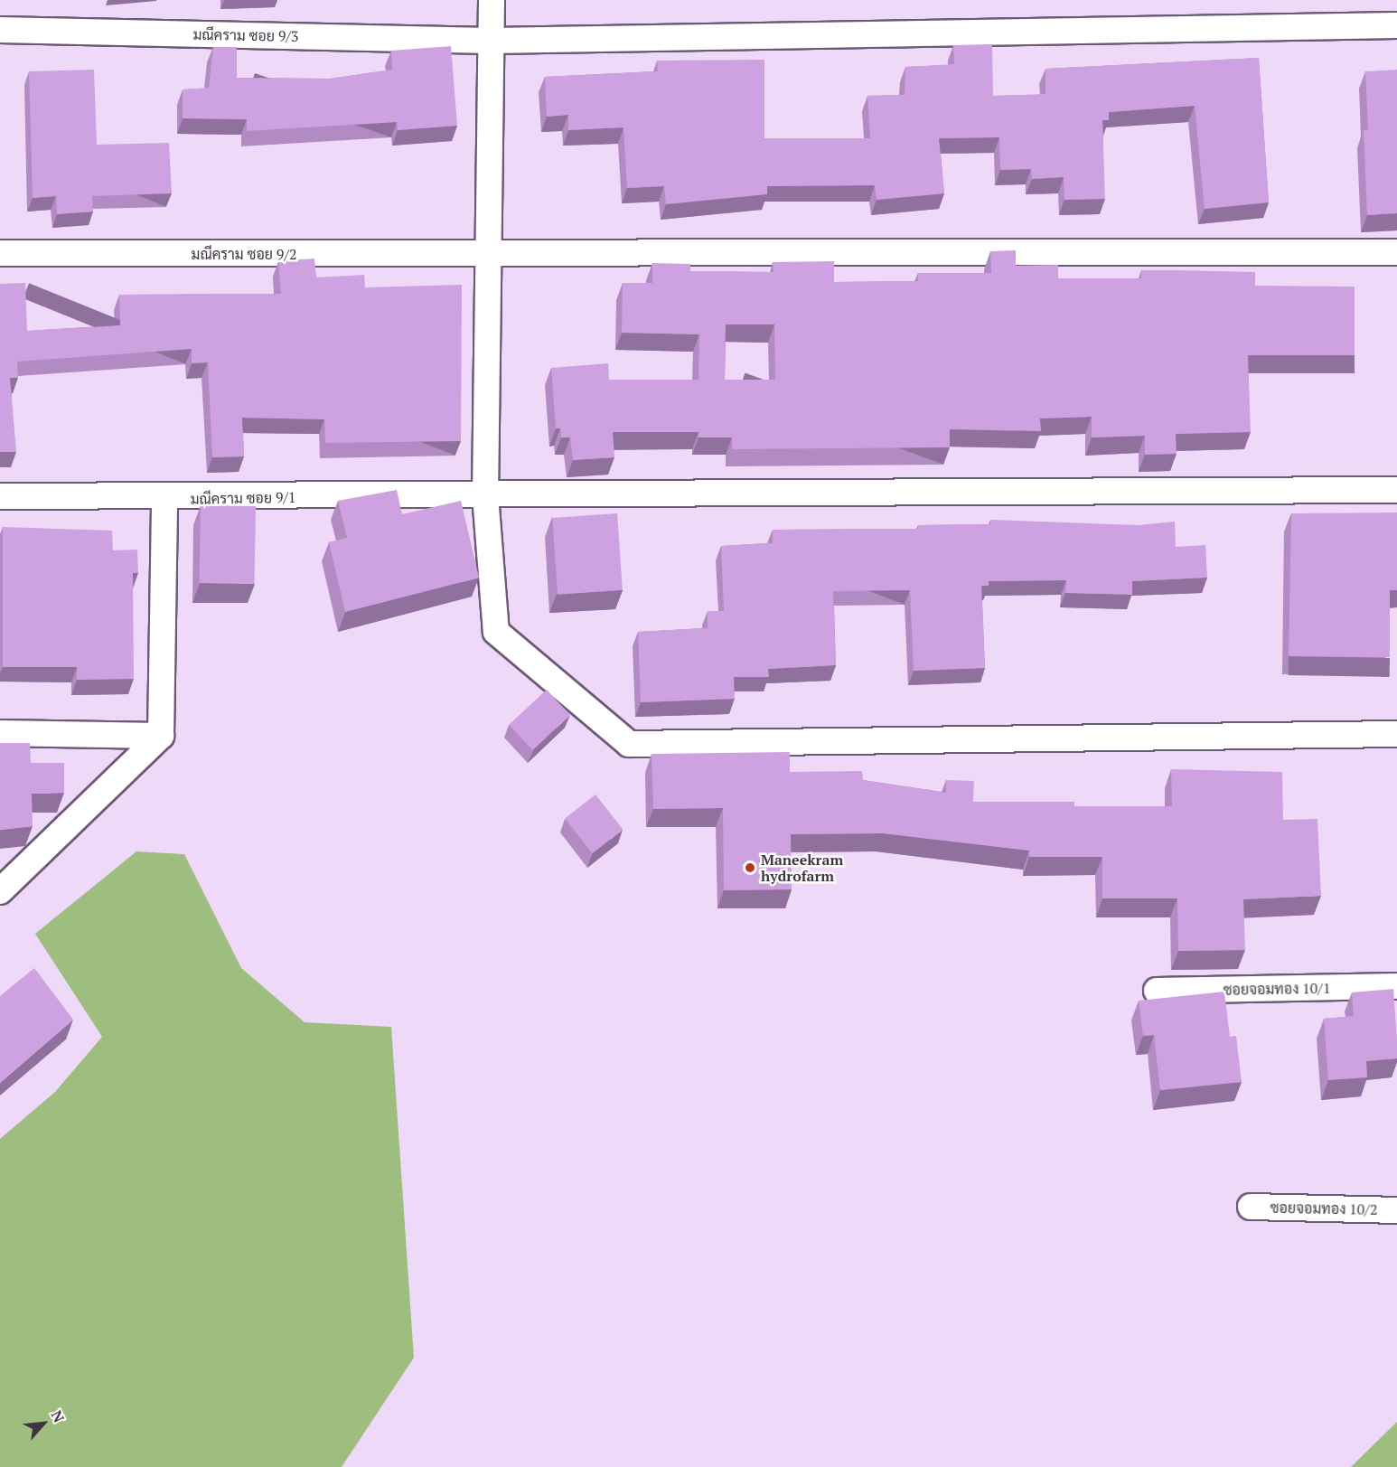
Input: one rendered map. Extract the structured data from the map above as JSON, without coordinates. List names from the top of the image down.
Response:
{
  "streets": {
    "street": [
      "มณีคราม ซอย 9/3",
      "มณีคราม ซอย 9/2",
      "มณีคราม ซอย 9/1",
      "ซอยจอมทอง 10/1",
      "ซอยจอมทอง 10/2"
    ]
  },
  "places": ["Maneekram hydrofarm"],
  "north": "top right"
}
